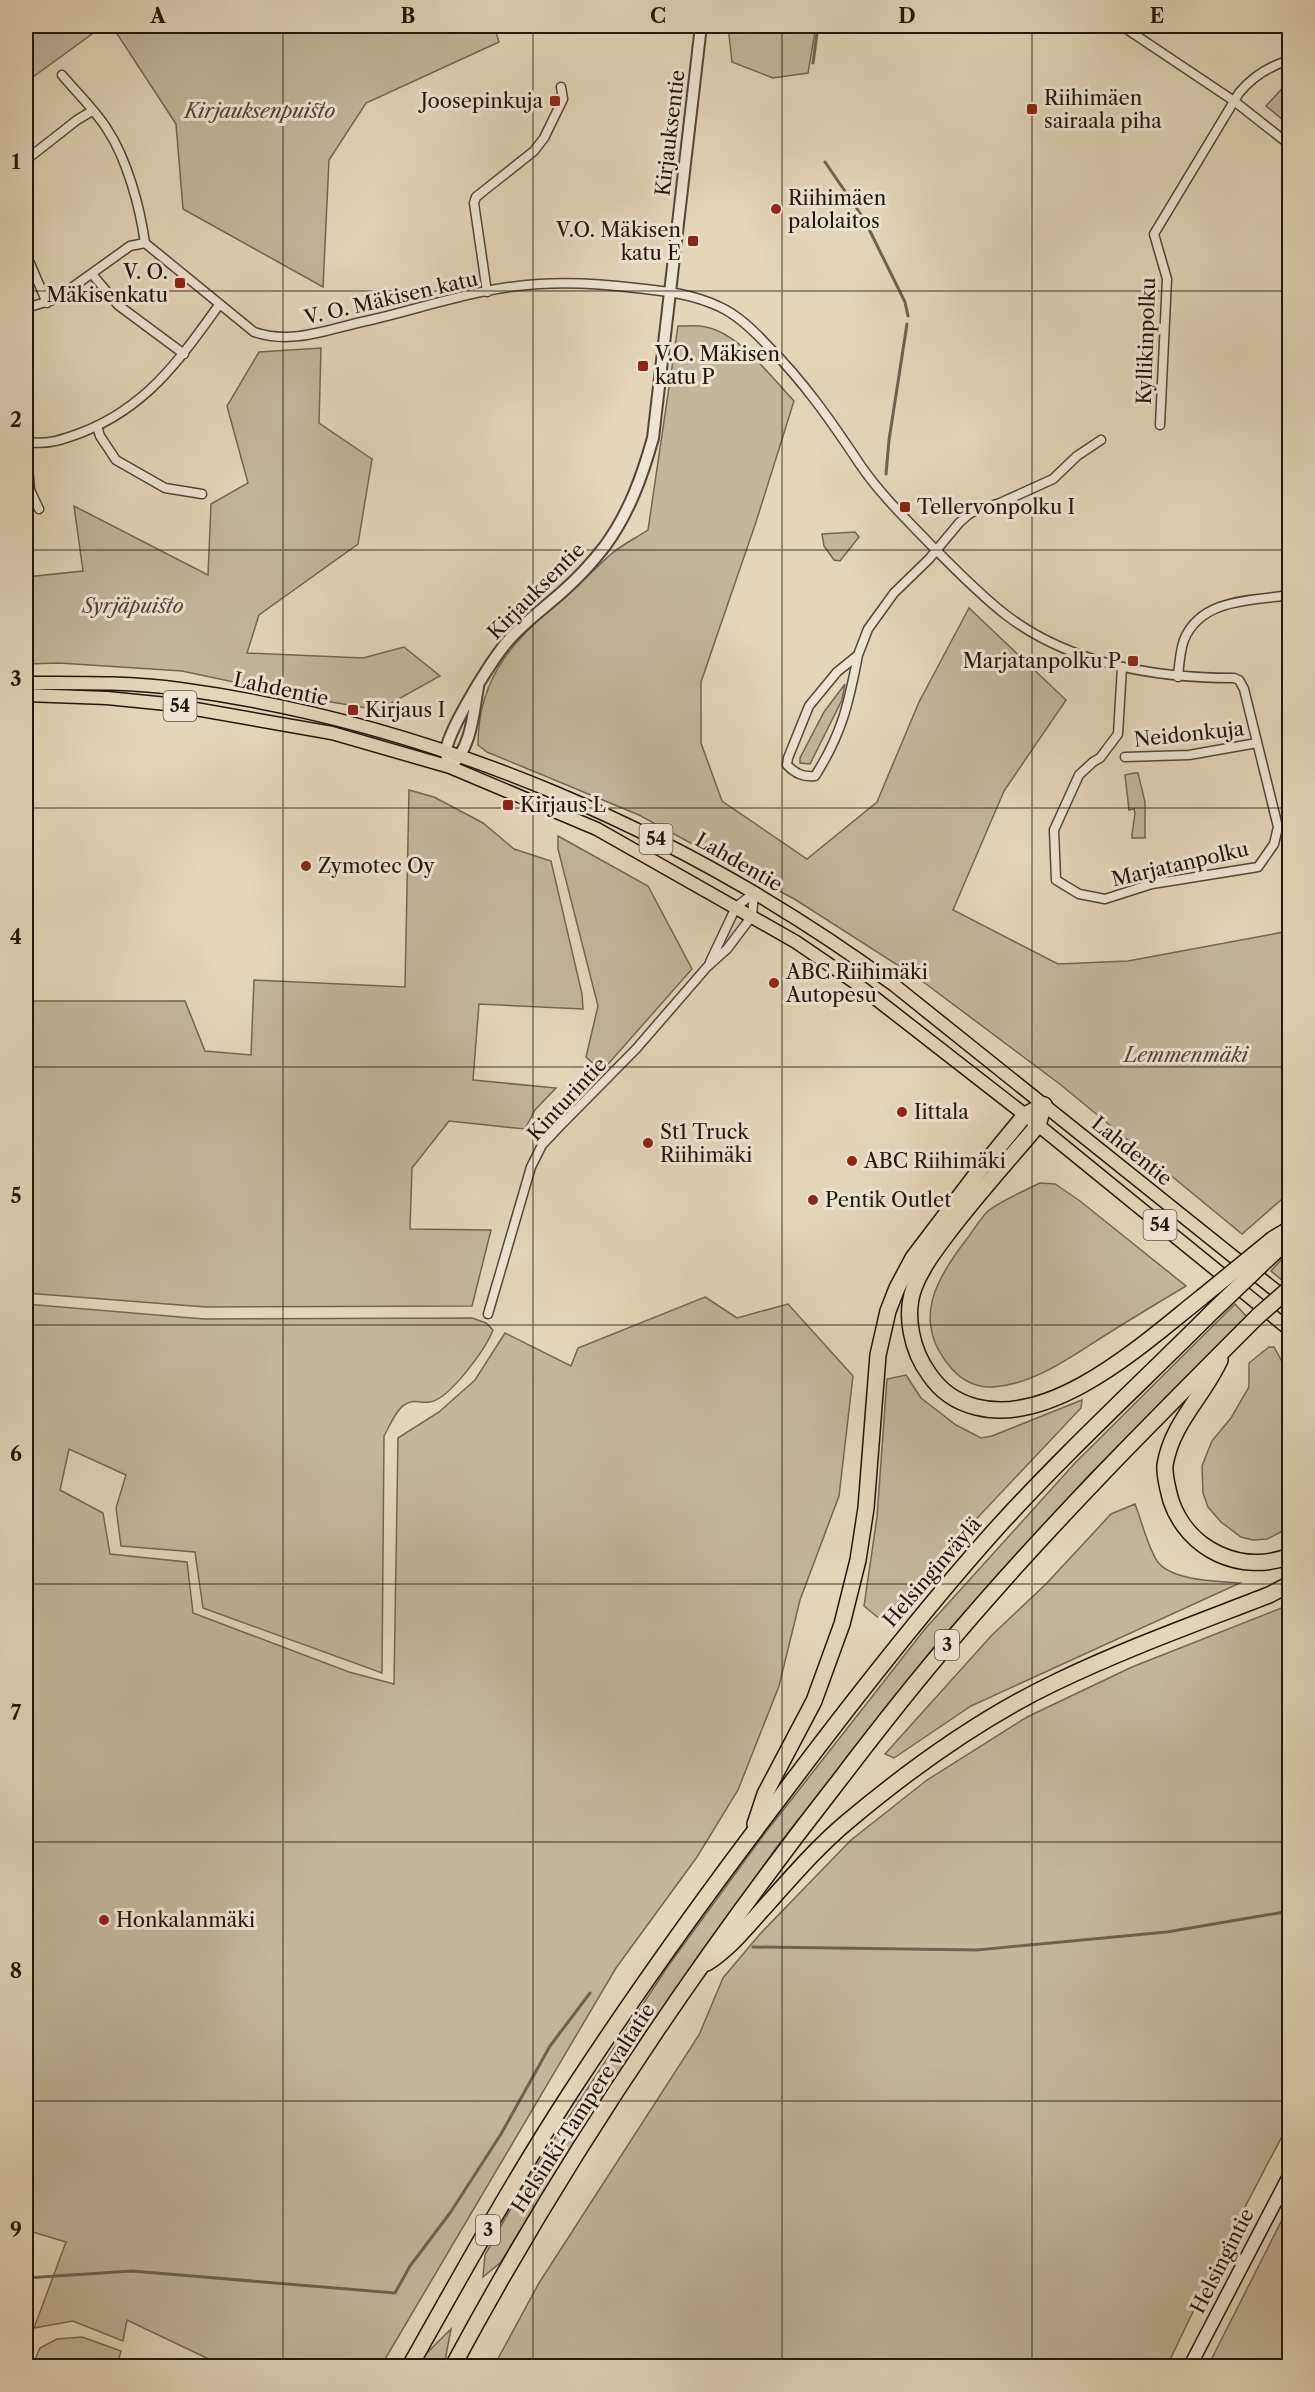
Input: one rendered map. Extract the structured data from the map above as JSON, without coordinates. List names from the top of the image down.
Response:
{
  "streets": {
    "highway": ["Helsinginväylä", "3", "Helsinki-Tampere valtatie"],
    "main road": ["Lahdentie", "54", "Helsingintie"],
    "street": [
      "Kirjauksentie",
      "V. O. Mäkisen katu",
      "Kyllikinpolku",
      "Neidonkuja",
      "Marjatanpolku",
      "Kinturintie"
    ]
  },
  "crossings": [
    ["Kirjauksentie", "V. O. Mäkisen katu"],
    ["Kirjauksentie", "Lahdentie"],
    ["V. O. Mäkisen katu", "Marjatanpolku"],
    ["Lahdentie", "Kinturintie"],
    ["Neidonkuja", "Marjatanpolku"],
    ["Helsinginväylä", "Helsinki-Tampere valtatie"],
    ["3", "Helsinki-Tampere valtatie"]
  ],
  "parks": ["Kirjauksenpuisto", "Syrjäpuisto", "Lemmenmäki"],
  "places": {
    "transit": [
      "Joosepinkuja",
      "Riihimäen sairaala piha",
      "V.O. Mäkisen katu E",
      "V. O. Mäkisenkatu",
      "V.O. Mäkisen katu P",
      "Tellervonpolku I",
      "Marjatanpolku P",
      "Kirjaus I",
      "Kirjaus L"
    ],
    "other": [
      "Riihimäen palolaitos",
      "Zymotec Oy",
      "ABC Riihimäki Autopesu",
      "Iittala",
      "St1 Truck Riihimäki",
      "ABC Riihimäki",
      "Pentik Outlet",
      "Honkalanmäki"
    ]
  },
  "grid": {
    "columns": [
      "A",
      "B",
      "C",
      "D",
      "E"
    ],
    "rows": [
      "1",
      "2",
      "3",
      "4",
      "5",
      "6",
      "7",
      "8",
      "9"
    ]
  }
}
